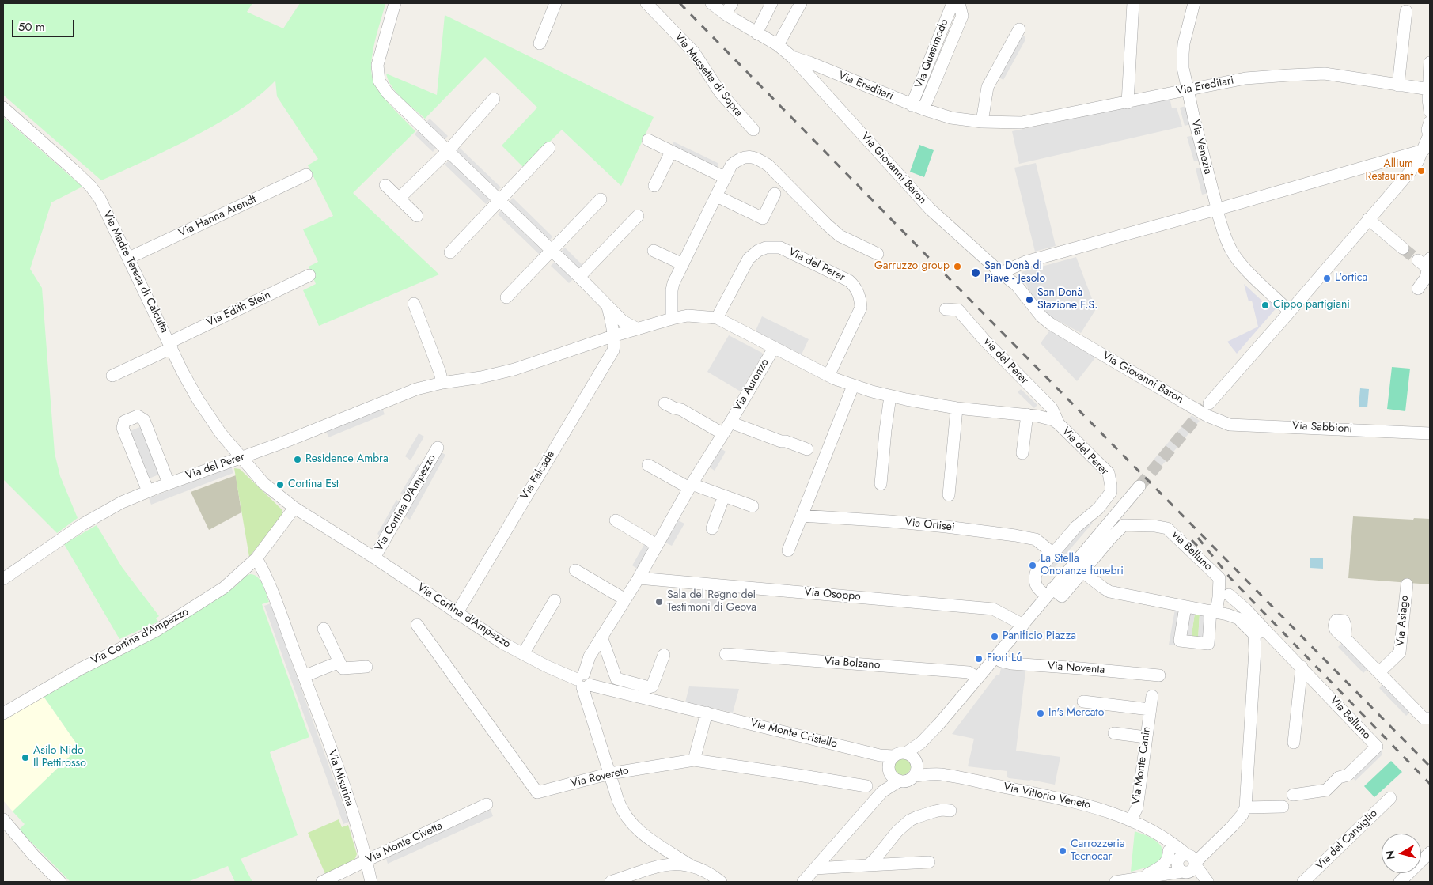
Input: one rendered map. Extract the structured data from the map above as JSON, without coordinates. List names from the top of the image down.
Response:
{
  "streets": {
    "street": [
      "Via Quasimodo",
      "Via Mussetta di Sopra",
      "Via Ereditari",
      "Via Venezia",
      "Via Giovanni Baron",
      "Via Hanna Arendt",
      "Via del Perer",
      "Via Madre Teresa di Calcutta",
      "Via Edith Stein",
      "via del Perer",
      "Via Auronzo",
      "Via Sabbioni",
      "Via Falcade",
      "Via Cortina D'Ampezzo",
      "Via Ortisei",
      "via Belluno",
      "Via Osoppo",
      "Via Cortina d'Ampezzo",
      "Via Asiago",
      "Via Bolzano",
      "Via Noventa",
      "Via Belluno",
      "Via Monte Cristallo",
      "Via Monte Canin",
      "Via Rovereto",
      "Via Misurina",
      "Via Vittorio Veneto",
      "Via del Cansiglio",
      "Via Monte Civetta"
    ]
  },
  "crossings": [
    ["Via Quasimodo", "Via Ereditari"],
    ["Via Ereditari", "Via Venezia"],
    ["Via Ereditari", "Via Giovanni Baron"],
    ["Via Giovanni Baron", "Via Sabbioni"],
    ["Via Hanna Arendt", "Via Madre Teresa di Calcutta"],
    ["Via del Perer", "Via Madre Teresa di Calcutta"],
    ["Via del Perer", "via del Perer"],
    ["Via del Perer", "Via Auronzo"],
    ["Via del Perer", "Via Falcade"],
    ["Via del Perer", "Via Ortisei"],
    ["Via del Perer", "Via Cortina d'Ampezzo"],
    ["Via Madre Teresa di Calcutta", "Via Edith Stein"],
    ["Via Madre Teresa di Calcutta", "Via Cortina d'Ampezzo"],
    ["Via Auronzo", "Via Osoppo"],
    ["Via Auronzo", "Via Cortina d'Ampezzo"],
    ["Via Auronzo", "Via Monte Cristallo"],
    ["Via Falcade", "Via Cortina d'Ampezzo"],
    ["Via Cortina D'Ampezzo", "Via Cortina d'Ampezzo"],
    ["Via Cortina d'Ampezzo", "Via Monte Cristallo"],
    ["Via Cortina d'Ampezzo", "Via Misurina"],
    ["Via Monte Cristallo", "Via Vittorio Veneto"],
    ["Via Monte Canin", "Via Vittorio Veneto"],
    ["Via Misurina", "Via Monte Civetta"]
  ],
  "places": [
    "Allium Restaurant",
    "Garruzzo group",
    "San Donà di Piave - Jesolo",
    "L'ortica",
    "San Donà Stazione F.S.",
    "Cippo partigiani",
    "Residence Ambra",
    "Cortina Est",
    "La Stella Onoranze funebri",
    "Sala del Regno dei Testimoni di Geova",
    "Panificio Piazza",
    "Fiori Lú",
    "In's Mercato",
    "Asilo Nido Il Pettirosso",
    "Carrozzeria Tecnocar"
  ],
  "scale_bar": "50 m",
  "north": "left"
}
